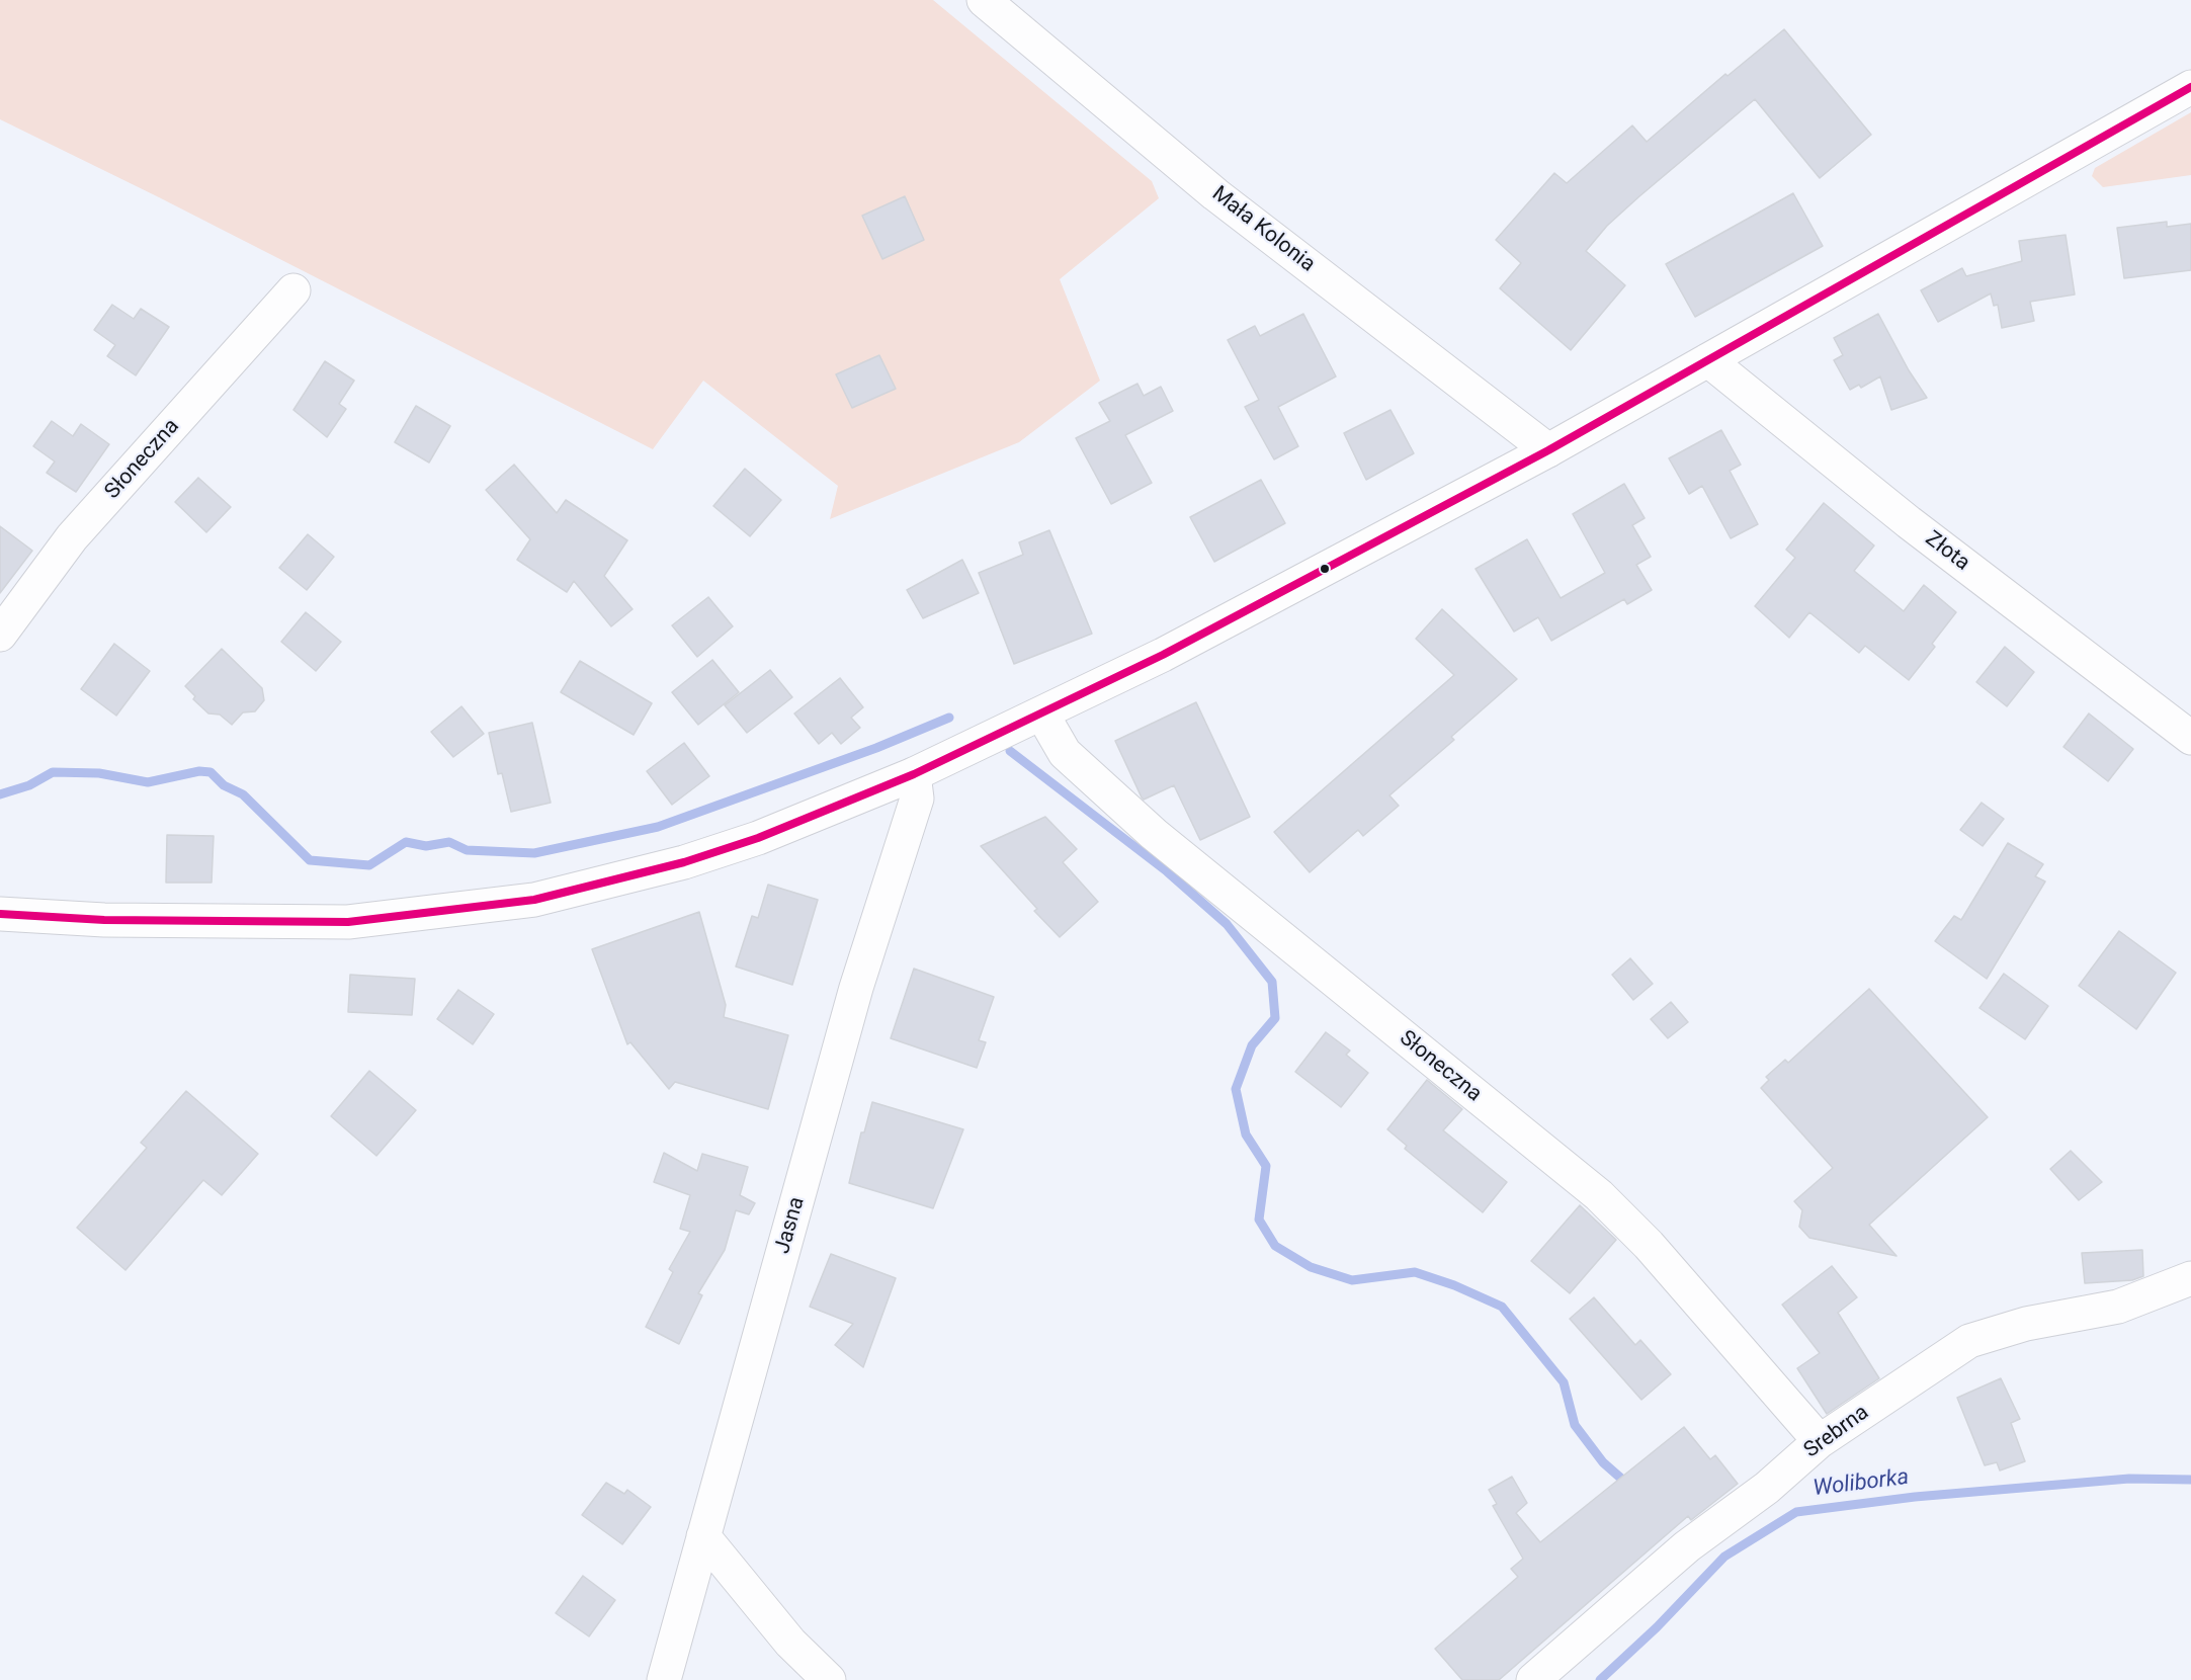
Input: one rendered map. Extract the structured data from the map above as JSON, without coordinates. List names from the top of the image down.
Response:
{
  "streets": {
    "street": [
      "Mała Kolonia",
      "Słoneczna",
      "Złota",
      "Jasna",
      "Srebrna"
    ]
  },
  "crossings": [
    ["Słoneczna", "Srebrna"]
  ],
  "water": ["Woliborka"]
}
